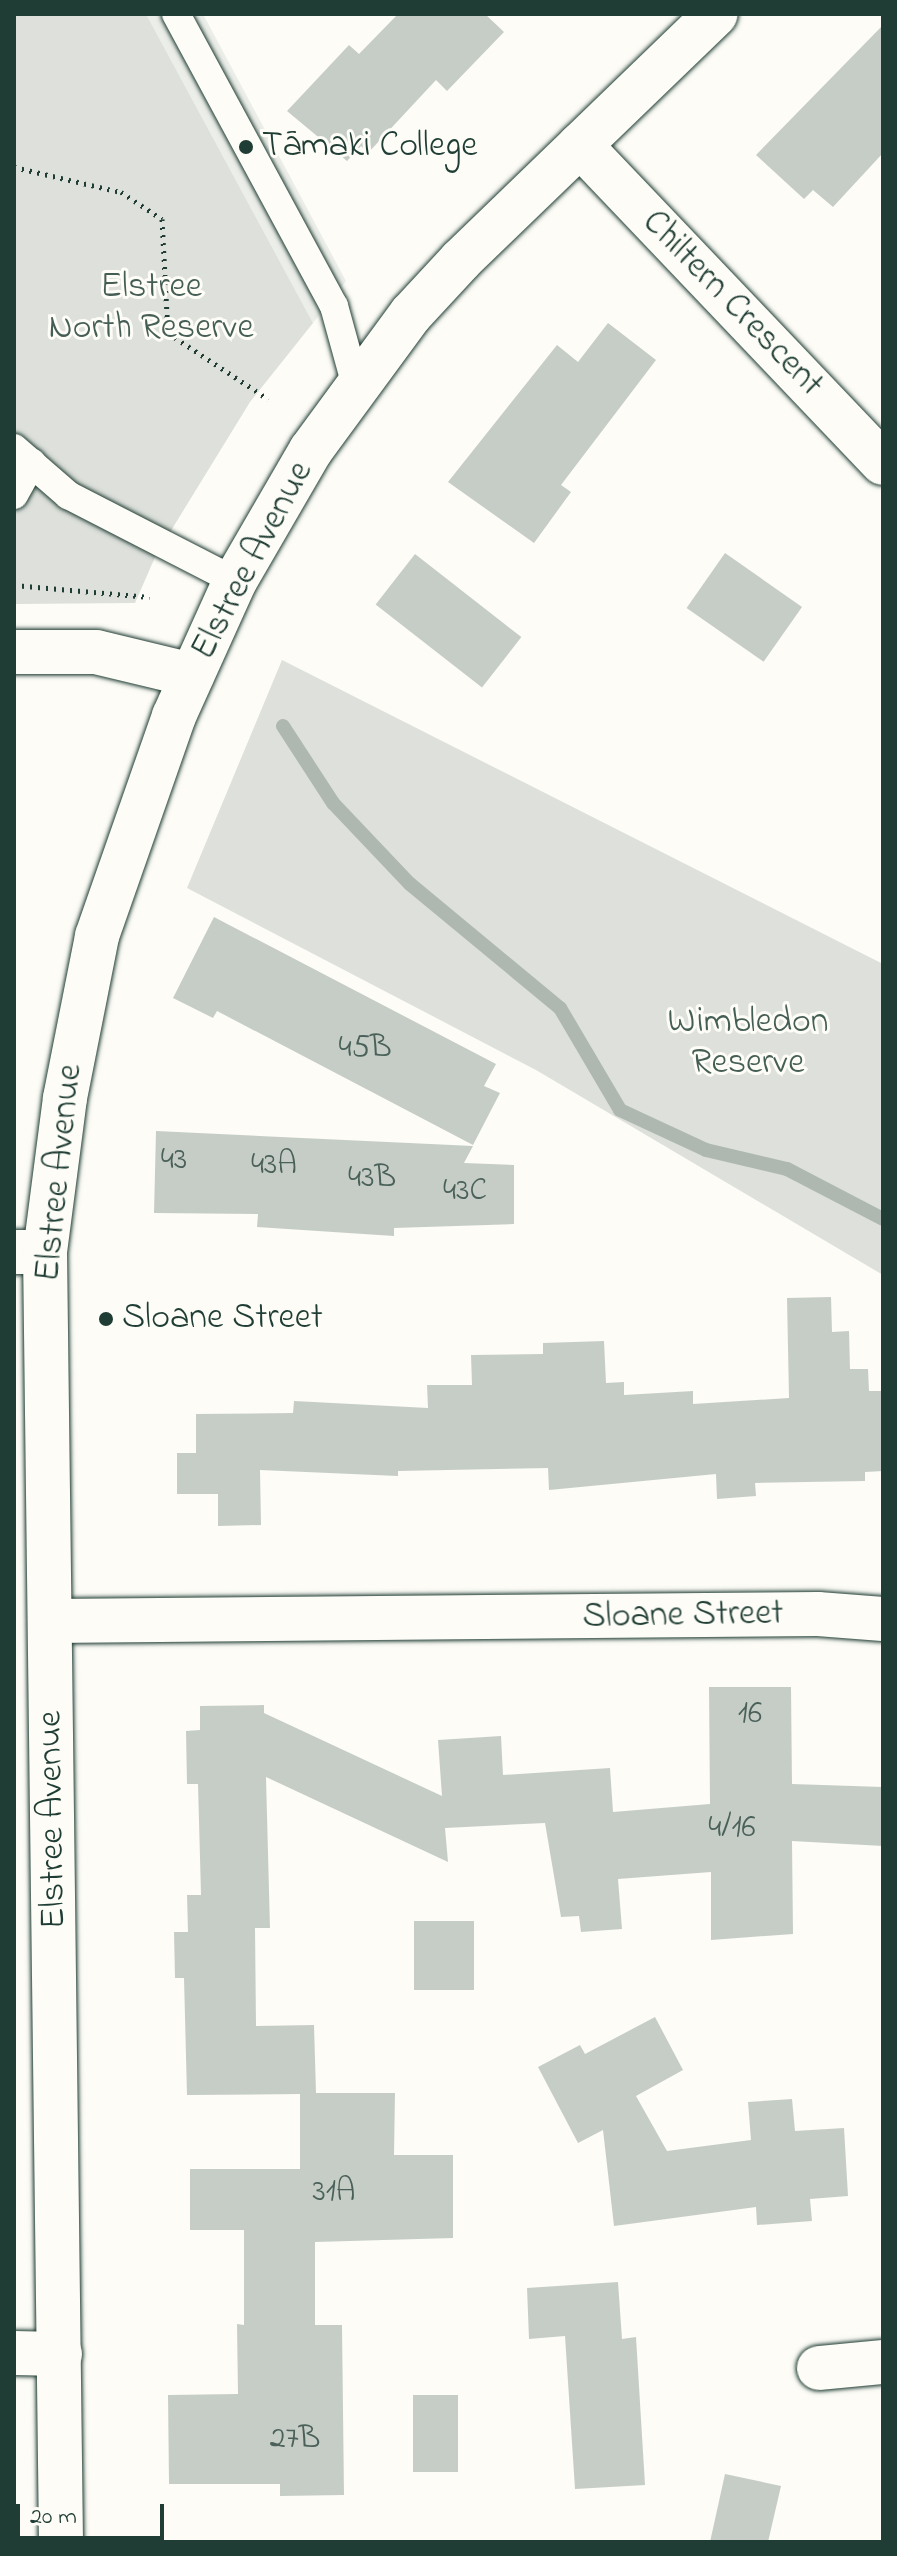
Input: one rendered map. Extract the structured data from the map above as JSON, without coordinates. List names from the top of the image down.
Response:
{
  "streets": {
    "street": ["Chiltern Crescent", "Elstree Avenue", "Sloane Street"]
  },
  "crossings": [
    ["Chiltern Crescent", "Elstree Avenue"],
    ["Elstree Avenue", "Sloane Street"]
  ],
  "parks": ["Elstree North Reserve", "Wimbledon Reserve"],
  "places": ["Tāmaki College", "Sloane Street"],
  "house_numbers": [
    "45B",
    "43",
    "43A",
    "43B",
    "43C",
    "16",
    "4/16",
    "31A",
    "27B"
  ],
  "scale_bar": "20 m"
}
